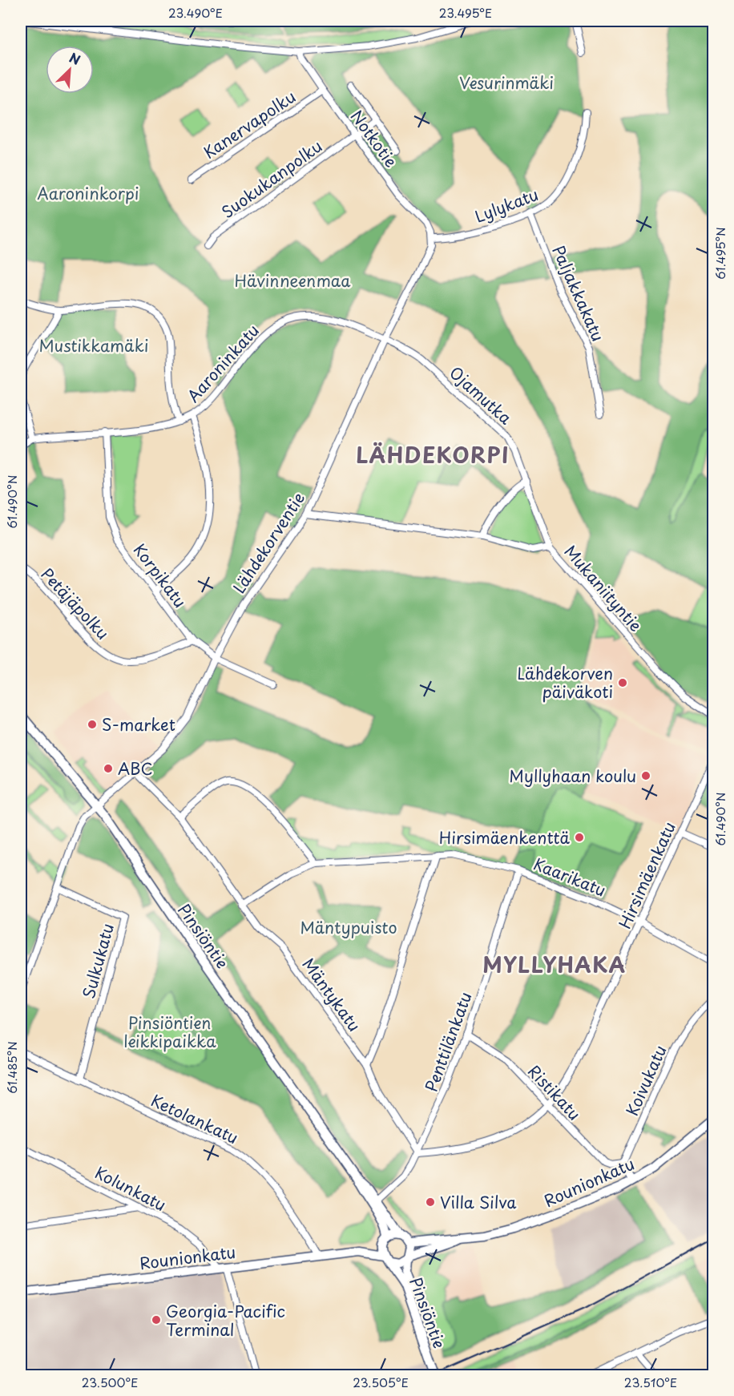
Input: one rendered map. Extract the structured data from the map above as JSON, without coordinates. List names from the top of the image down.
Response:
{
  "streets": {
    "main road": ["Pinsiöntie", "Rounionkatu"],
    "street": [
      "Kanervapolku",
      "Notkotie",
      "Suokukanpolku",
      "Lylykatu",
      "Paljakkakatu",
      "Aaroninkatu",
      "Ojamutka",
      "Lähdekorventie",
      "Korpikatu",
      "Mukaniityntie",
      "Petäjäpolku",
      "Hirsimäenkatu",
      "Kaarikatu",
      "Sulkukatu",
      "Mäntykatu",
      "Penttilänkatu",
      "Koivukatu",
      "Ristikatu",
      "Ketolankatu",
      "Kolunkatu"
    ]
  },
  "crossings": [
    ["Kanervapolku", "Notkotie"],
    ["Notkotie", "Suokukanpolku"],
    ["Notkotie", "Lylykatu"],
    ["Notkotie", "Lähdekorventie"],
    ["Lylykatu", "Paljakkakatu"],
    ["Lylykatu", "Lähdekorventie"],
    ["Aaroninkatu", "Ojamutka"],
    ["Aaroninkatu", "Lähdekorventie"],
    ["Aaroninkatu", "Korpikatu"],
    ["Ojamutka", "Lähdekorventie"],
    ["Ojamutka", "Mukaniityntie"],
    ["Lähdekorventie", "Korpikatu"],
    ["Lähdekorventie", "Mukaniityntie"],
    ["Lähdekorventie", "Pinsiöntie"],
    ["Lähdekorventie", "Sulkukatu"],
    ["Lähdekorventie", "Mäntykatu"],
    ["Korpikatu", "Petäjäpolku"],
    ["Hirsimäenkatu", "Kaarikatu"],
    ["Hirsimäenkatu", "Mäntykatu"],
    ["Hirsimäenkatu", "Penttilänkatu"],
    ["Hirsimäenkatu", "Ristikatu"],
    ["Kaarikatu", "Mäntykatu"],
    ["Kaarikatu", "Penttilänkatu"],
    ["Pinsiöntie", "Penttilänkatu"],
    ["Pinsiöntie", "Rounionkatu"],
    ["Sulkukatu", "Ketolankatu"],
    ["Mäntykatu", "Penttilänkatu"],
    ["Penttilänkatu", "Ristikatu"],
    ["Koivukatu", "Ristikatu"],
    ["Ketolankatu", "Rounionkatu"],
    ["Rounionkatu", "Kolunkatu"]
  ],
  "districts": ["LÄHDEKORPI", "MYLLYHAKA"],
  "parks": [
    "Vesurinmäki",
    "Aaroninkorpi",
    "Hävinneenmaa",
    "Mustikkamäki",
    "Mäntypuisto",
    "Pinsiöntien leikkipaikka"
  ],
  "places": [
    "Lähdekorven päiväkoti",
    "S-market",
    "ABC",
    "Myllyhaan koulu",
    "Hirsimäenkenttä",
    "Villa Silva",
    "Georgia-Pacific Terminal"
  ],
  "north": "top right",
  "coordinates": [
    "23.490°E",
    "23.495°E",
    "61.495°N",
    "61.490°N",
    "61.485°N",
    "23.500°E",
    "23.505°E",
    "23.510°E"
  ]
}
